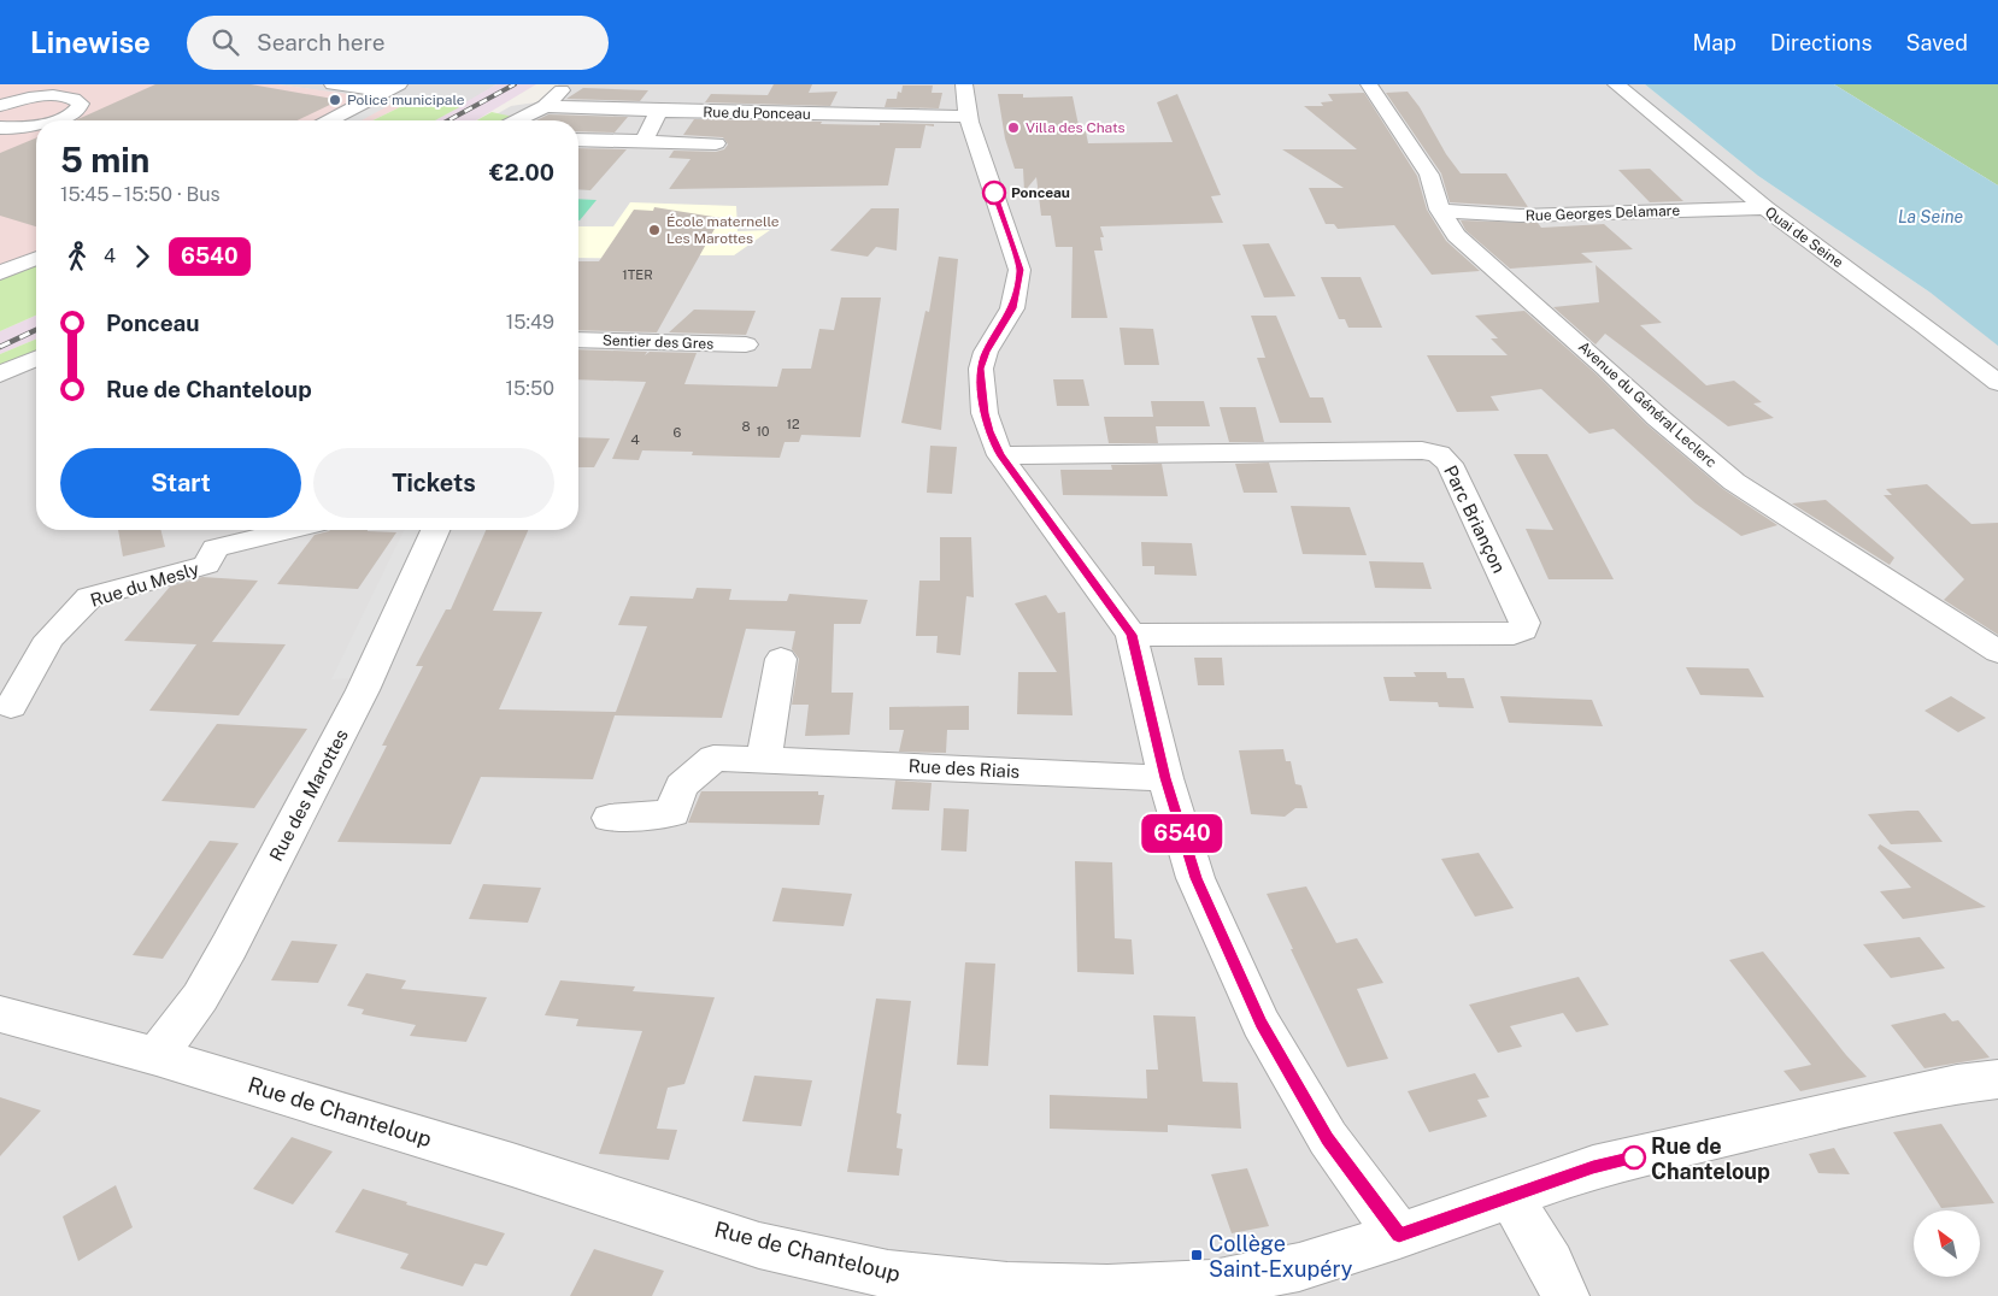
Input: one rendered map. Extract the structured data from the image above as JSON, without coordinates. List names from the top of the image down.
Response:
{
  "streets": {
    "street": [
      "Rue du Ponceau",
      "Rue Georges Delamare",
      "Quai de Seine",
      "Sentier des Gres",
      "Avenue du Général Leclerc",
      "Parc Briançon",
      "Rue du Mesly",
      "Rue des Riais",
      "Rue des Marottes",
      "Rue de Chanteloup"
    ]
  },
  "crossings": [
    ["Rue Georges Delamare", "Quai de Seine"],
    ["Rue Georges Delamare", "Avenue du Général Leclerc"],
    ["Rue des Marottes", "Rue de Chanteloup"]
  ],
  "water": ["La Seine"],
  "places": {
    "other": [
      "Police municipale",
      "Villa des Chats",
      "Ponceau",
      "École maternelle Les Marottes",
      "Rue de Chanteloup"
    ],
    "transit": ["Collège Saint-Exupéry"]
  },
  "lines": ["bus line 6540"],
  "house_numbers": [
    "1TER",
    "12",
    "8",
    "10",
    "6",
    "4"
  ],
  "north": "top left",
  "page": {
    "header": "Linewise",
    "search": "Search here",
    "nav": ["Map", "Directions", "Saved"],
    "on_map": "6540",
    "heading": ["5 min", "15:45 – 15:50 · Bus", "€2.00"],
    "legs": ["4", "6540"],
    "list": [
      {
        "name": "Ponceau",
        "value": "15:49"
      },
      {
        "name": "Rue de Chanteloup",
        "value": "15:50"
      }
    ],
    "buttons": ["Start", "Tickets"]
  }
}
